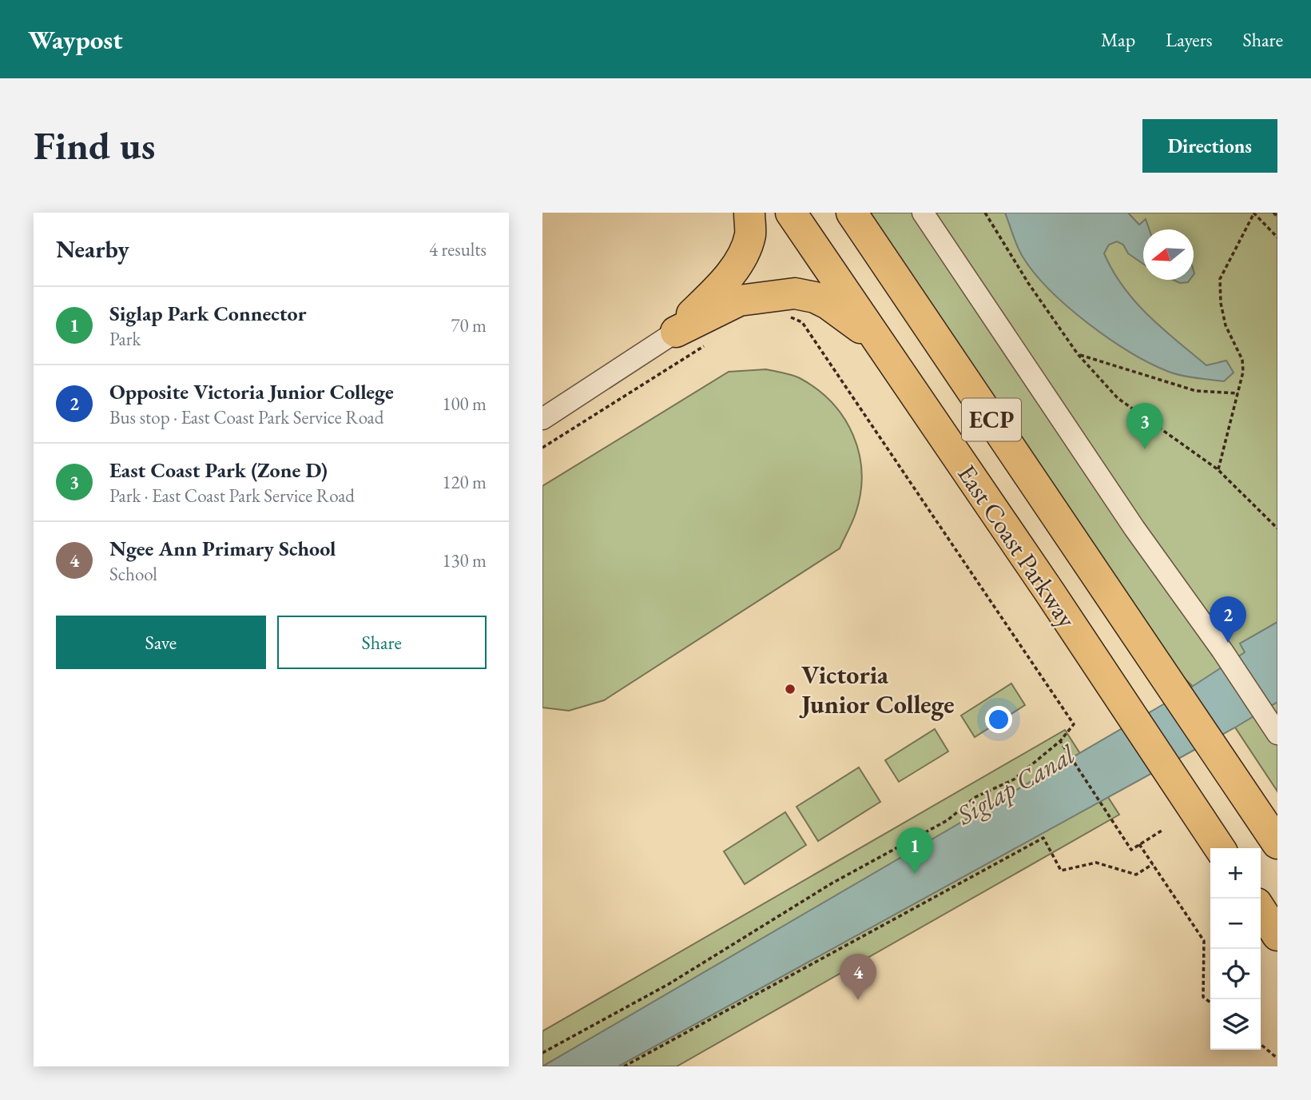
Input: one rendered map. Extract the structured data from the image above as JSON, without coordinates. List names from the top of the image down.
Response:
{
  "streets": {
    "highway": ["ECP", "East Coast Parkway"]
  },
  "water": ["Siglap Canal"],
  "places": ["Victoria Junior College"],
  "north": "left",
  "page": {
    "header": "Waypost",
    "nav": ["Map", "Layers", "Share"],
    "buttons": [
      "Directions",
      ["Save", "Share"]
    ],
    "title": "Find us",
    "heading": ["Nearby", "4 results"],
    "list": [
      {
        "mark": "1",
        "name": "Siglap Park Connector",
        "note": "Park",
        "value": "70 m"
      },
      {
        "mark": "2",
        "name": "Opposite Victoria Junior College",
        "note": "Bus stop · East Coast Park Service Road",
        "value": "100 m"
      },
      {
        "mark": "3",
        "name": "East Coast Park (Zone D)",
        "note": "Park · East Coast Park Service Road",
        "value": "120 m"
      },
      {
        "mark": "4",
        "name": "Ngee Ann Primary School",
        "note": "School",
        "value": "130 m"
      }
    ],
    "pins": [
      "3",
      "2",
      "1",
      "4"
    ],
    "map_buttons": ["+", "−"]
  }
}
